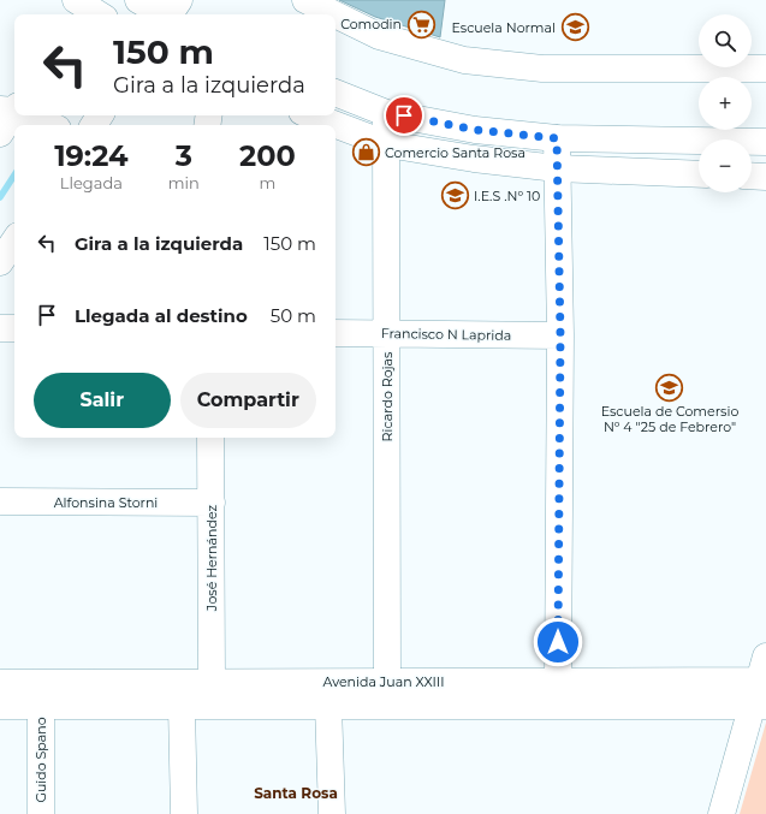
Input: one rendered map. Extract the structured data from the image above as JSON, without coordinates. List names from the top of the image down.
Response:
{
  "streets": {
    "street": [
      "Francisco N Laprida",
      "Ricardo Rojas",
      "Alfonsina Storni",
      "José Hernández",
      "Avenida Juan XXIII",
      "Guido Spano"
    ]
  },
  "crossings": [
    ["Francisco N Laprida", "Ricardo Rojas"],
    ["Ricardo Rojas", "Avenida Juan XXIII"],
    ["Alfonsina Storni", "José Hernández"],
    ["José Hernández", "Avenida Juan XXIII"],
    ["Avenida Juan XXIII", "Guido Spano"]
  ],
  "districts": ["Santa Rosa"],
  "places": {
    "supermarket": ["Comodin"],
    "school or university": ["Escuela Normal", "I.E.S .Nº 10", "Escuela de Comersio Nº 4 \"25 de Febrero\""],
    "shop": ["Comercio Santa Rosa"]
  },
  "page": {
    "map_buttons": ["+", "−"],
    "turn": ["150 m", "Gira a la izquierda"],
    "eta": [
      "19:24",
      "Llegada",
      "3",
      "min",
      "200",
      "m"
    ],
    "list": [
      {
        "name": "Gira a la izquierda",
        "value": "150 m"
      },
      {
        "name": "Llegada al destino",
        "value": "50 m"
      }
    ],
    "buttons": ["Salir", "Compartir"]
  }
}
